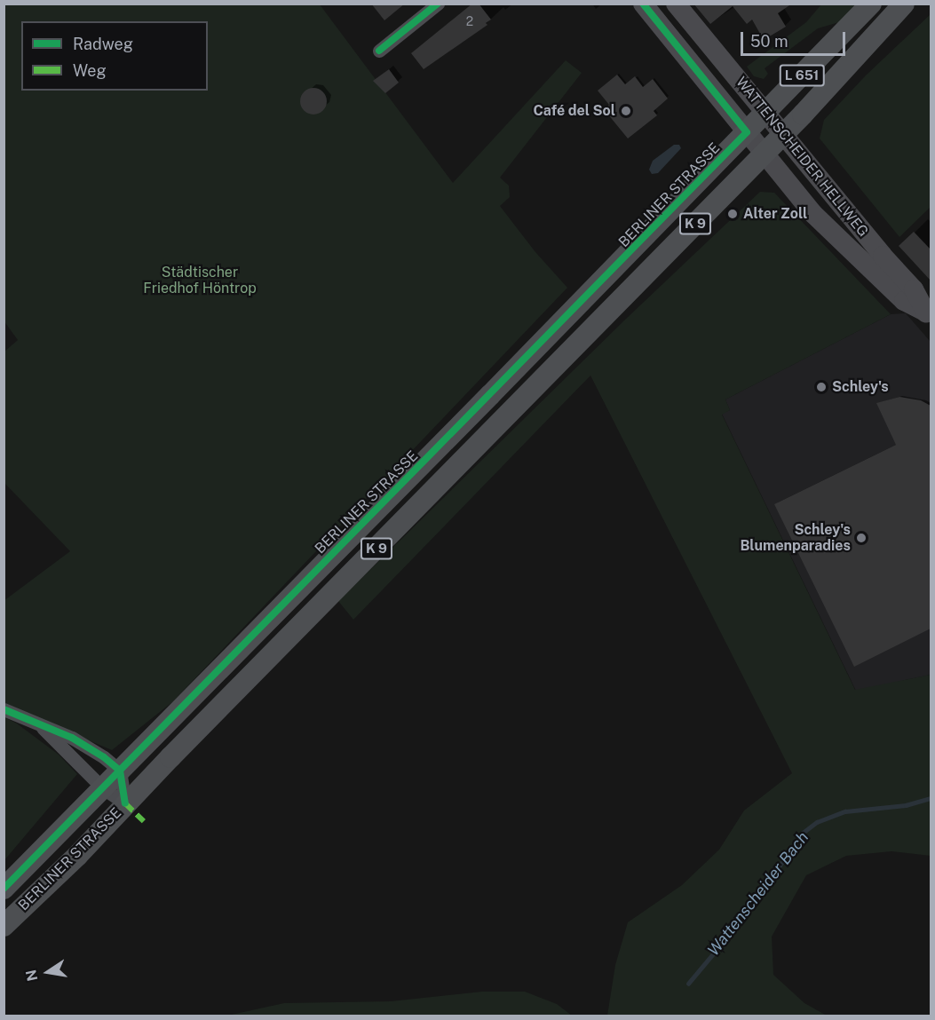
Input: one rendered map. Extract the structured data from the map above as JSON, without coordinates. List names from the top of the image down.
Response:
{
  "streets": {
    "main road": [
      "L 651",
      "WATTENSCHEIDER HELLWEG",
      "BERLINER STRASSE",
      "K 9"
    ]
  },
  "crossings": [
    ["L 651", "WATTENSCHEIDER HELLWEG"],
    ["L 651", "BERLINER STRASSE"],
    ["WATTENSCHEIDER HELLWEG", "BERLINER STRASSE"]
  ],
  "water": ["Wattenscheider Bach"],
  "parks": ["Städtischer Friedhof Höntrop"],
  "places": [
    "Café del Sol",
    "Alter Zoll",
    "Schley's",
    "Schley's Blumenparadies"
  ],
  "house_numbers": ["2"],
  "legend": ["Radweg", "Weg"],
  "scale_bar": "50 m",
  "north": "left"
}
